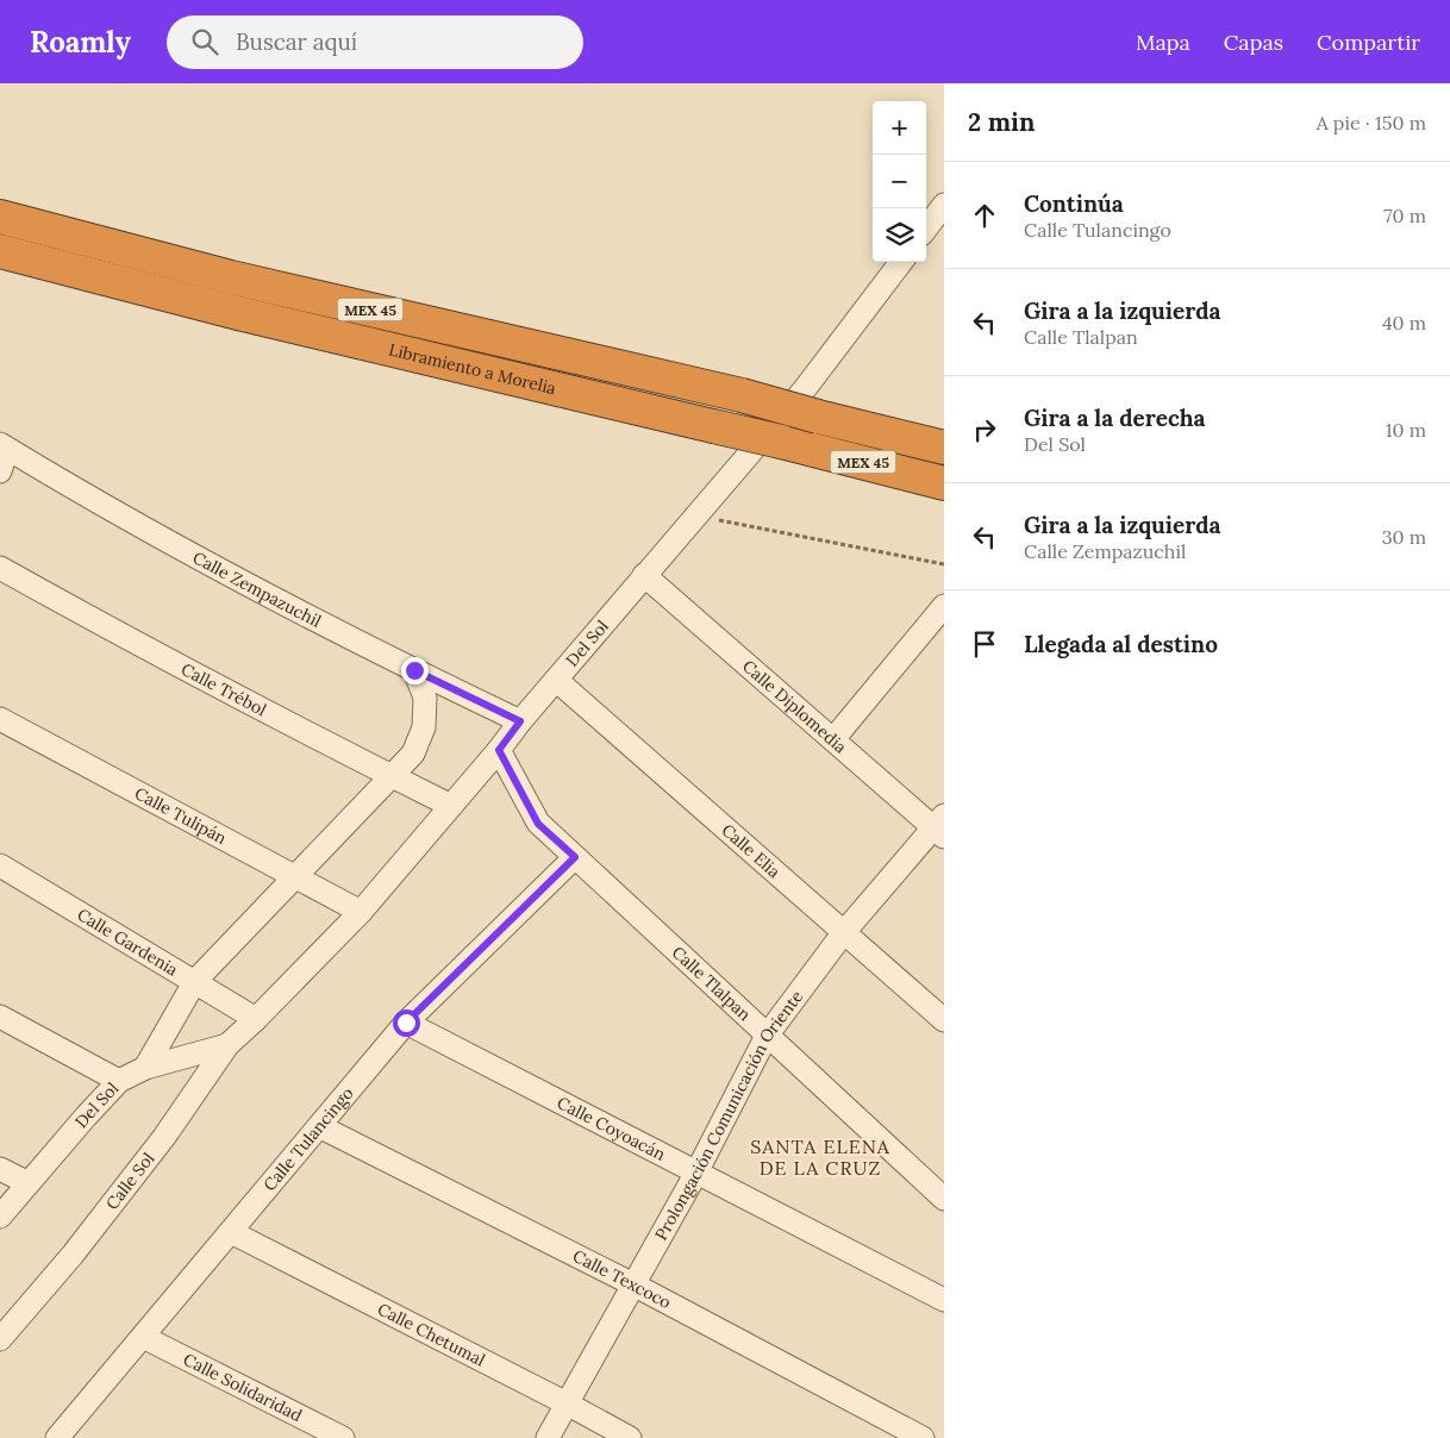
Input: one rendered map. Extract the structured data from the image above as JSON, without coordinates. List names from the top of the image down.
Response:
{
  "streets": {
    "highway": ["MEX 45", "Libramiento a Morelia"],
    "street": [
      "Calle Zempazuchil",
      "Del Sol",
      "Calle Trébol",
      "Calle Diplomedia",
      "Calle Tulipán",
      "Calle Elia",
      "Calle Gardenia",
      "Calle Tlalpan",
      "Prolongación Comunicación Oriente",
      "Calle Coyoacán",
      "Calle Tulancingo",
      "Calle Sol",
      "Calle Texcoco",
      "Calle Chetumal",
      "Calle Solidaridad"
    ]
  },
  "crossings": [
    ["Calle Zempazuchil", "Del Sol"],
    ["Del Sol", "Calle Trébol"],
    ["Del Sol", "Calle Diplomedia"],
    ["Del Sol", "Calle Tulipán"],
    ["Del Sol", "Calle Elia"],
    ["Del Sol", "Calle Gardenia"],
    ["Del Sol", "Calle Tlalpan"],
    ["Del Sol", "Calle Sol"],
    ["Calle Diplomedia", "Prolongación Comunicación Oriente"],
    ["Calle Elia", "Prolongación Comunicación Oriente"],
    ["Calle Gardenia", "Calle Sol"],
    ["Calle Tlalpan", "Prolongación Comunicación Oriente"],
    ["Calle Tlalpan", "Calle Tulancingo"],
    ["Prolongación Comunicación Oriente", "Calle Coyoacán"],
    ["Prolongación Comunicación Oriente", "Calle Texcoco"],
    ["Prolongación Comunicación Oriente", "Calle Chetumal"],
    ["Calle Coyoacán", "Calle Tulancingo"],
    ["Calle Tulancingo", "Calle Texcoco"],
    ["Calle Tulancingo", "Calle Chetumal"],
    ["Calle Tulancingo", "Calle Solidaridad"]
  ],
  "districts": ["SANTA ELENA DE LA CRUZ"],
  "page": {
    "header": "Roamly",
    "search": "Buscar aquí",
    "nav": ["Mapa", "Capas", "Compartir"],
    "heading": ["2 min", "A pie · 150 m"],
    "map_buttons": ["+", "−"],
    "list": [
      ["Continúa", "Calle Tulancingo", "70 m"],
      ["Gira a la izquierda", "Calle Tlalpan", "40 m"],
      ["Gira a la derecha", "Del Sol", "10 m"],
      ["Gira a la izquierda", "Calle Zempazuchil", "30 m"],
      "Llegada al destino"
    ]
  }
}
